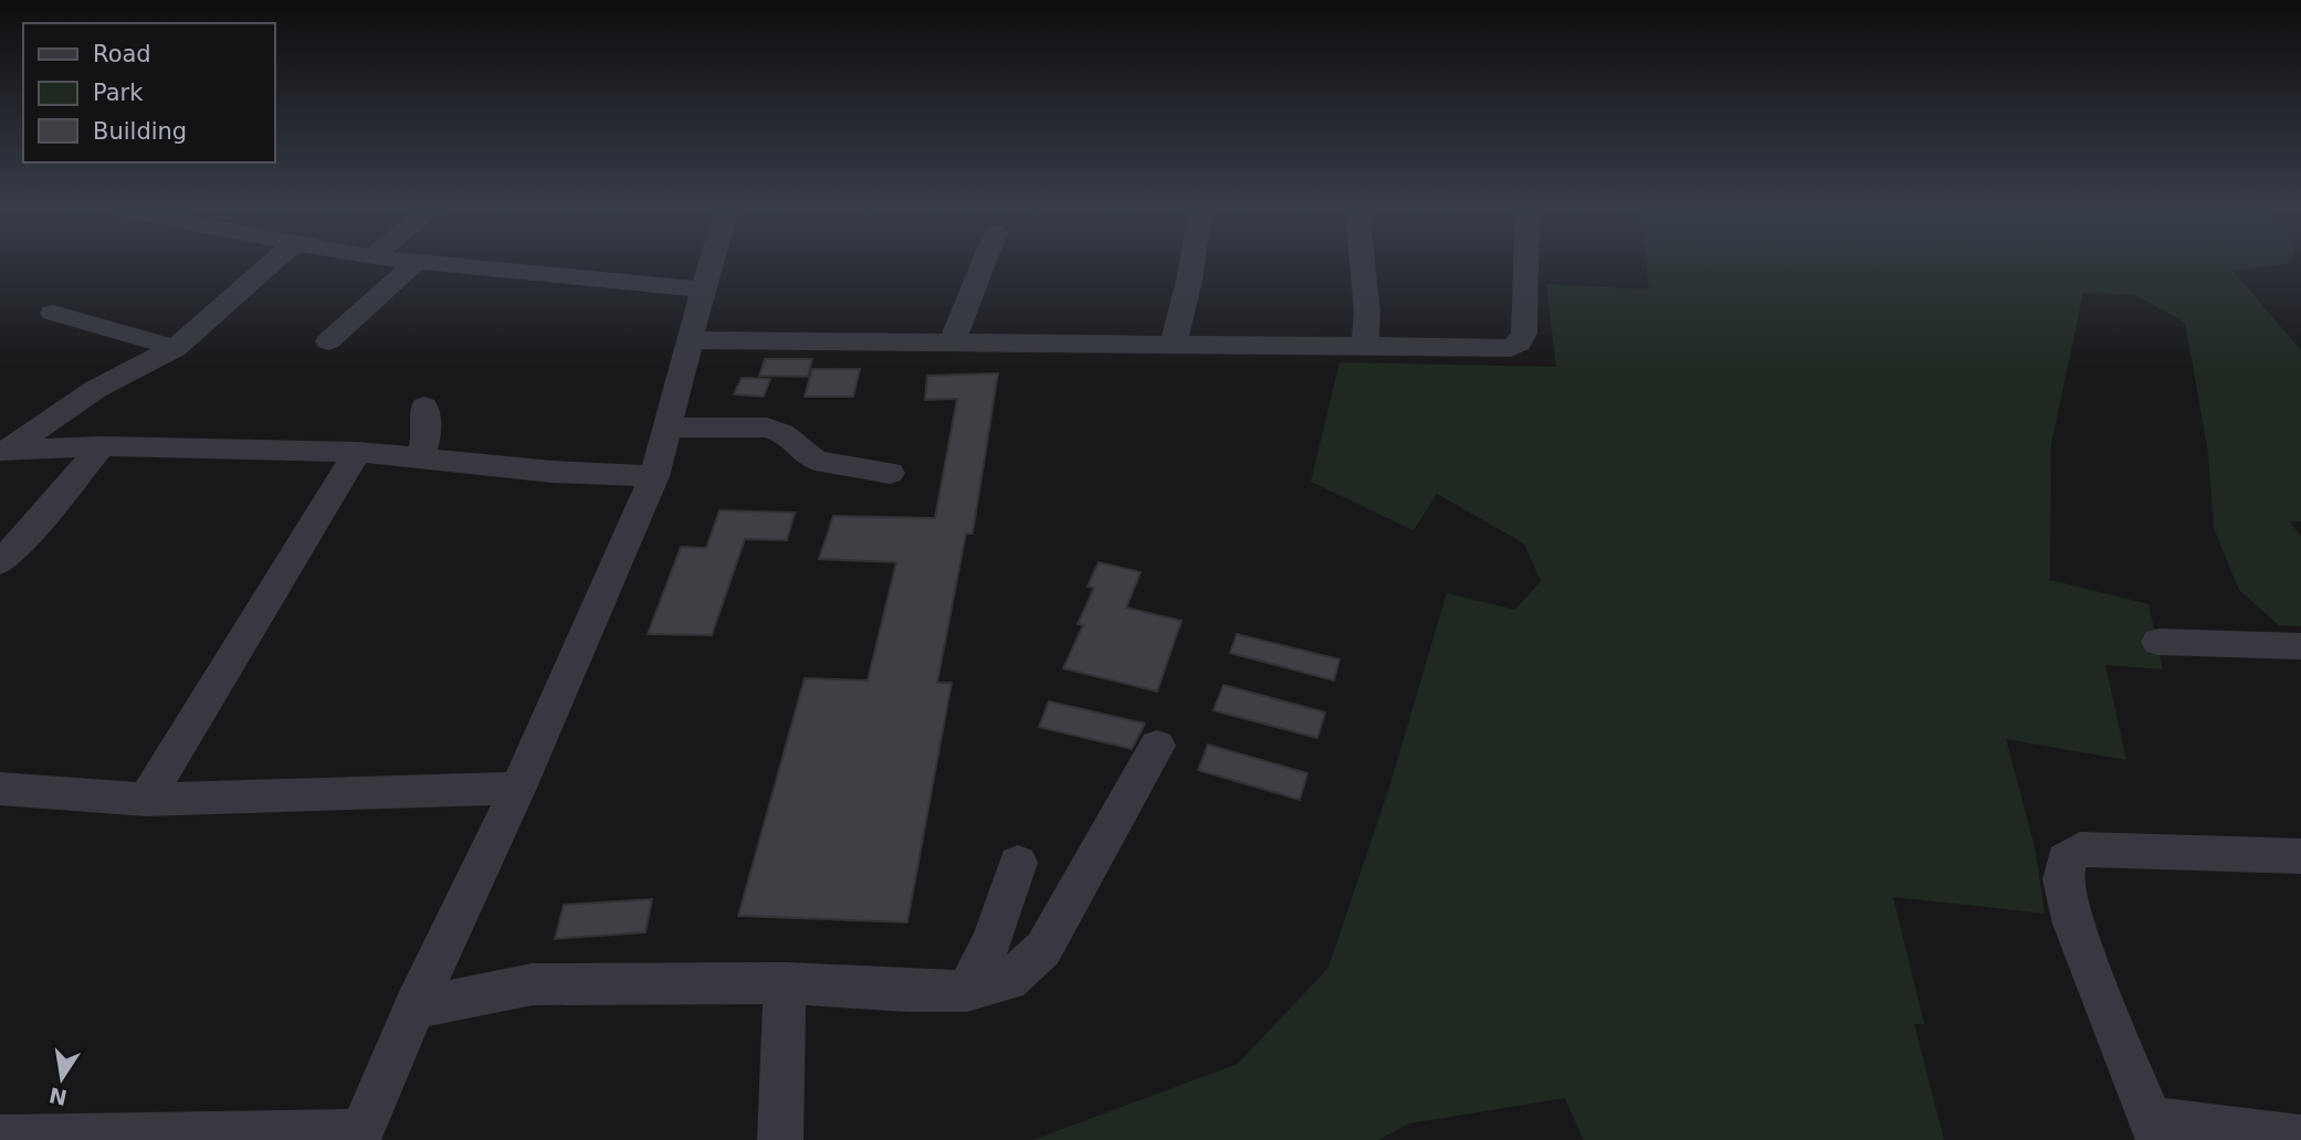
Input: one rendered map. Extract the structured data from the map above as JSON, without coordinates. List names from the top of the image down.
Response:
{
  "legend": ["Road", "Park", "Building"],
  "north": "bottom"
}
